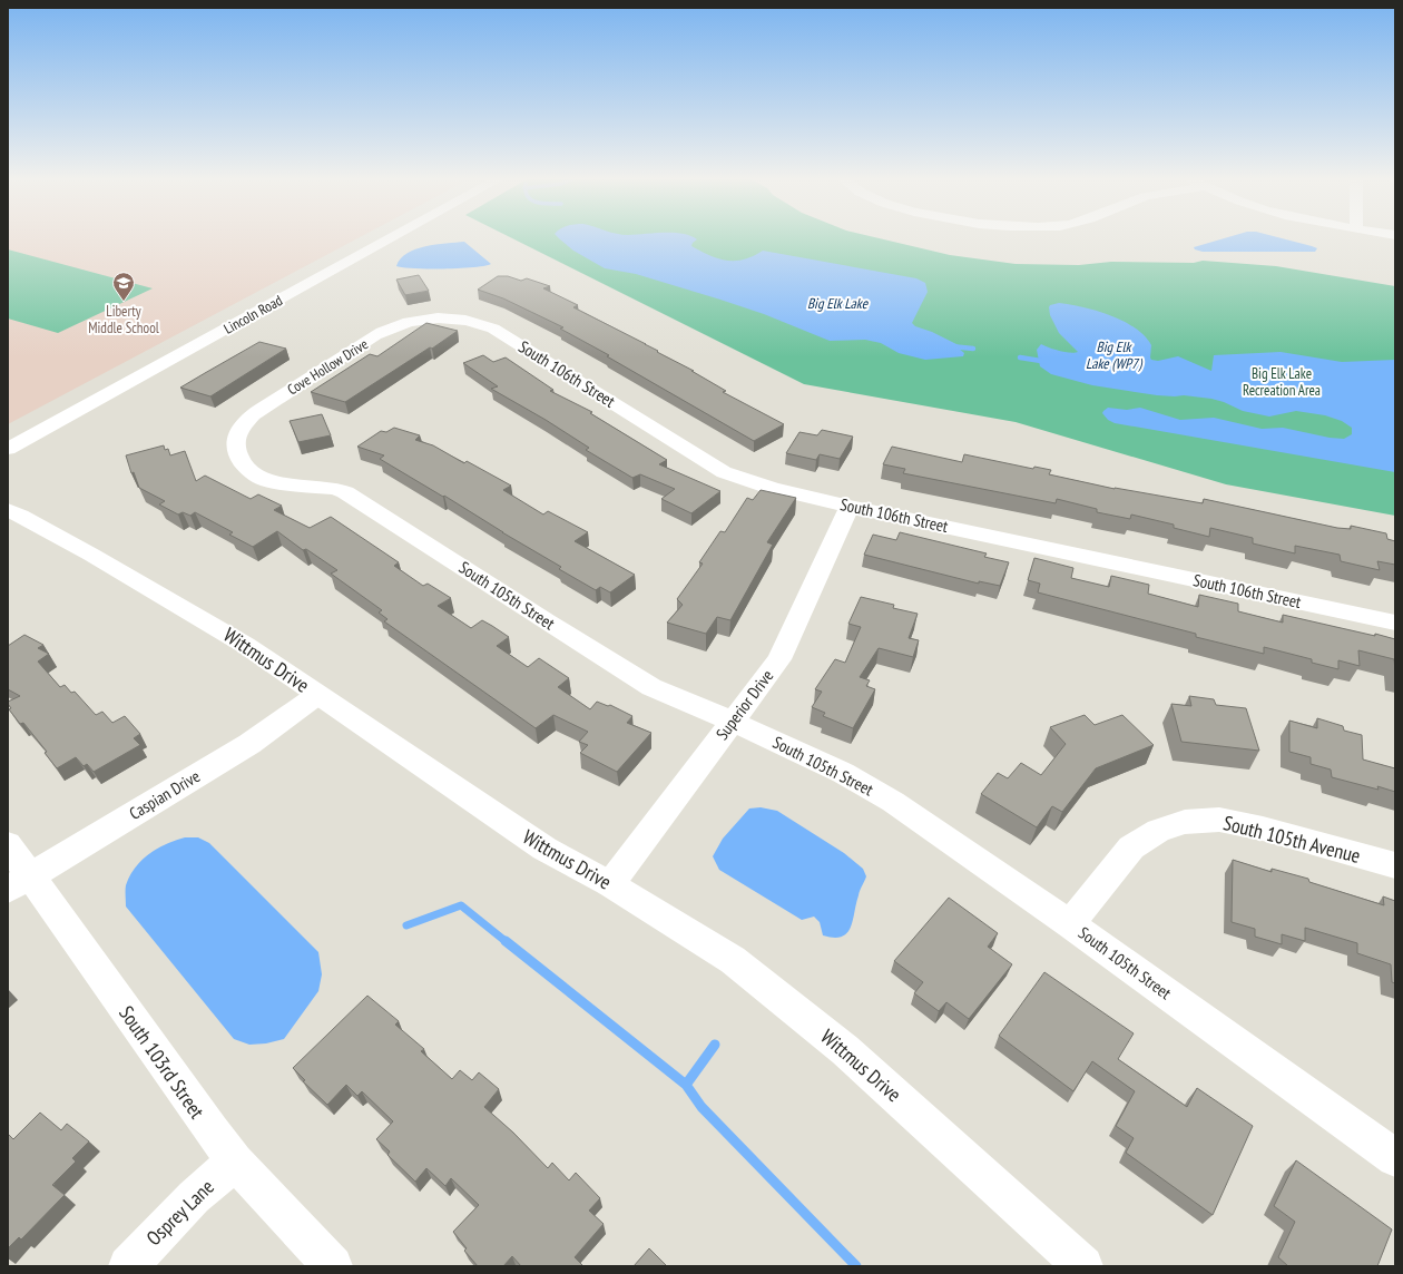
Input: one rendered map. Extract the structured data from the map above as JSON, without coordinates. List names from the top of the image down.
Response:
{
  "streets": {
    "street": [
      "Lincoln Road",
      "Cove Hollow Drive",
      "South 106th Street",
      "South 105th Street",
      "Wittmus Drive",
      "Superior Drive",
      "Caspian Drive",
      "South 105th Avenue",
      "South 103rd Street",
      "Osprey Lane"
    ]
  },
  "crossings": [
    ["Cove Hollow Drive", "South 106th Street"],
    ["Cove Hollow Drive", "South 105th Street"],
    ["South 106th Street", "Superior Drive"],
    ["South 105th Street", "Superior Drive"],
    ["South 105th Street", "South 105th Avenue"],
    ["Wittmus Drive", "Superior Drive"],
    ["Wittmus Drive", "Caspian Drive"],
    ["Caspian Drive", "South 103rd Street"],
    ["South 103rd Street", "Osprey Lane"]
  ],
  "water": ["Big Elk Lake", "Big Elk Lake (WP7)"],
  "parks": ["Big Elk Lake Recreation Area"],
  "places": {
    "school or university": ["Liberty Middle School"]
  }
}
